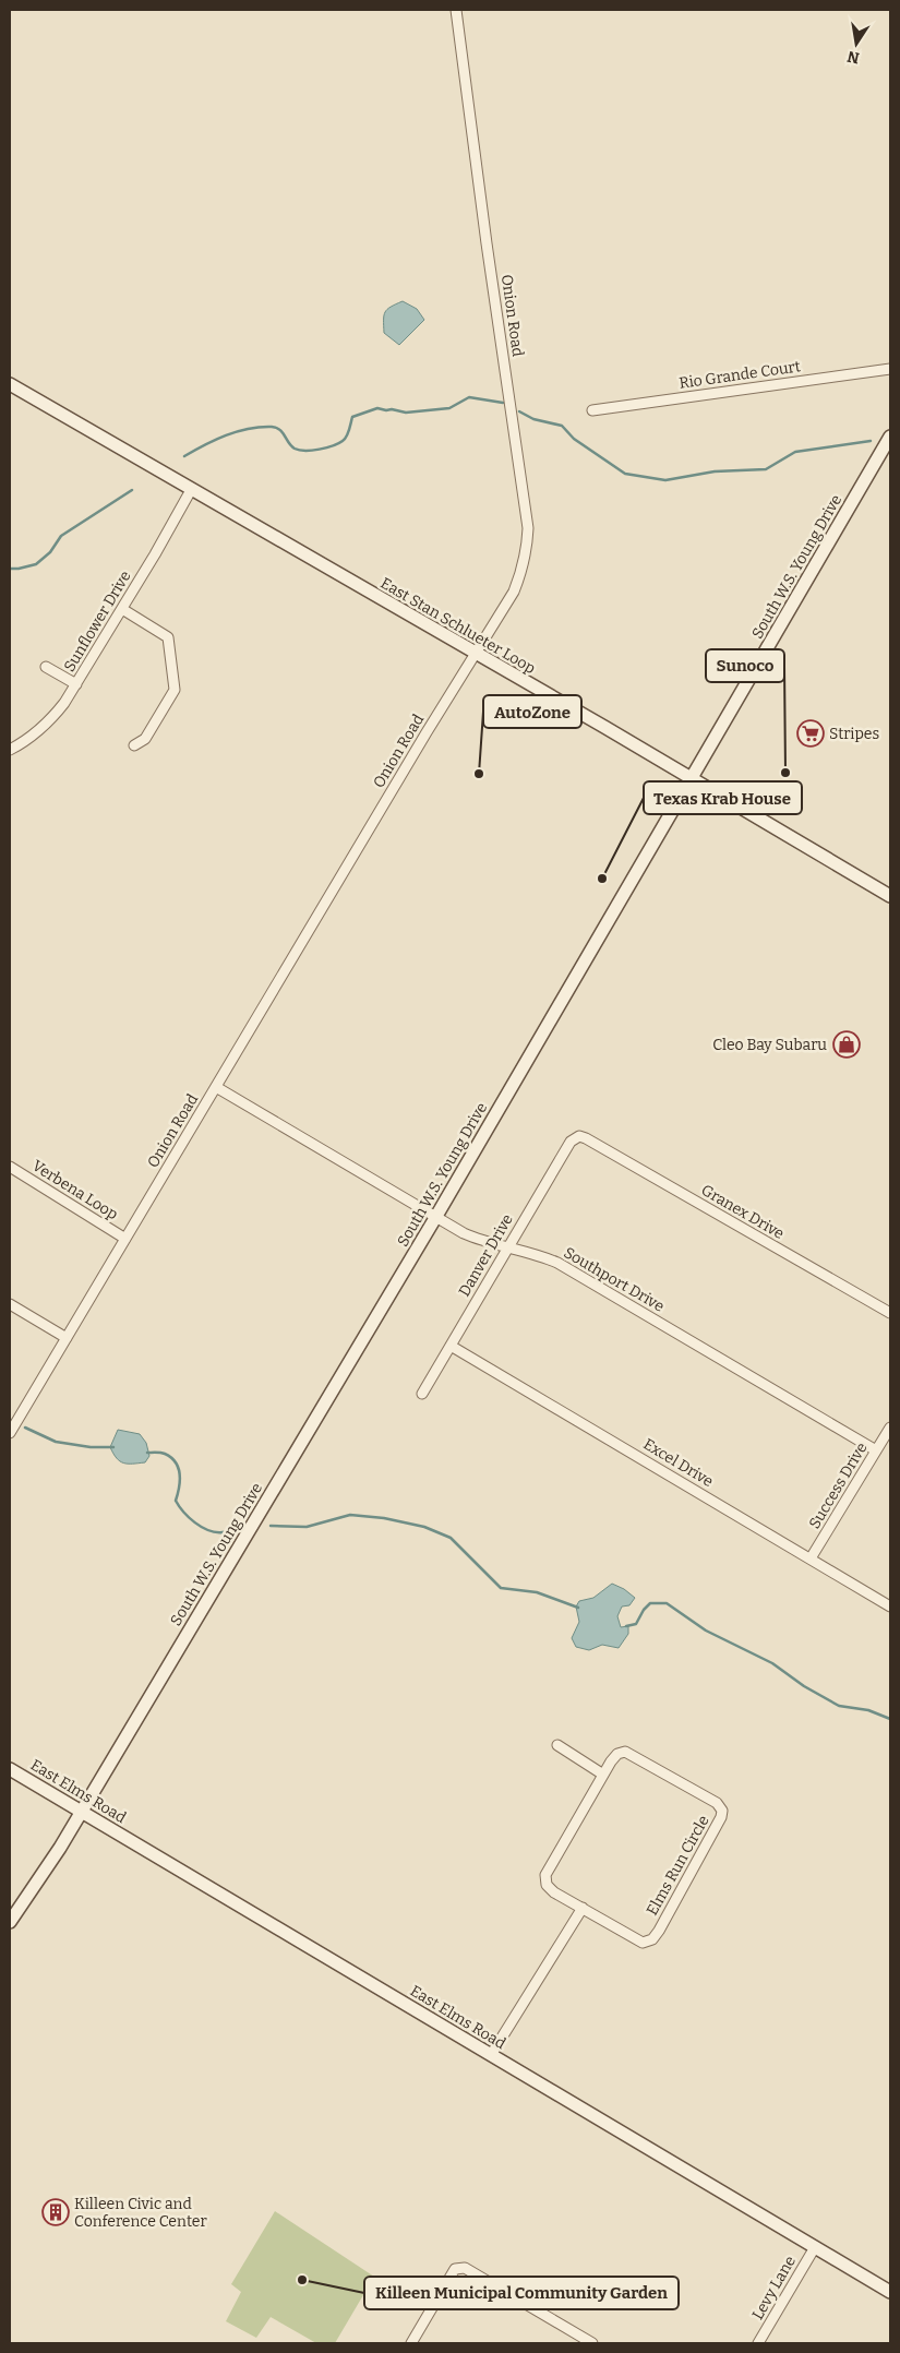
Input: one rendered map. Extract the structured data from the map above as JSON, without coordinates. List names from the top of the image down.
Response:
{
  "streets": {
    "main road": ["South W.S. Young Drive", "East Stan Schlueter Loop", "East Elms Road"],
    "street": [
      "Onion Road",
      "Rio Grande Court",
      "Sunflower Drive",
      "Verbena Loop",
      "Granex Drive",
      "Danver Drive",
      "Southport Drive",
      "Excel Drive",
      "Success Drive",
      "Elms Run Circle",
      "Levy Lane"
    ]
  },
  "crossings": [
    ["Onion Road", "East Stan Schlueter Loop"],
    ["Onion Road", "Verbena Loop"],
    ["Onion Road", "Southport Drive"],
    ["South W.S. Young Drive", "East Stan Schlueter Loop"],
    ["South W.S. Young Drive", "Southport Drive"],
    ["South W.S. Young Drive", "East Elms Road"],
    ["Sunflower Drive", "East Stan Schlueter Loop"],
    ["Granex Drive", "Danver Drive"],
    ["Danver Drive", "Southport Drive"],
    ["Danver Drive", "Excel Drive"],
    ["Southport Drive", "Success Drive"],
    ["Excel Drive", "Success Drive"],
    ["East Elms Road", "Levy Lane"]
  ],
  "places": {
    "supermarket": ["Stripes"],
    "other": [
      "Sunoco",
      "AutoZone",
      "Texas Krab House",
      "Killeen Municipal Community Garden"
    ],
    "shop": ["Cleo Bay Subaru"],
    "building": ["Killeen Civic and Conference Center"]
  },
  "north": "bottom"
}
